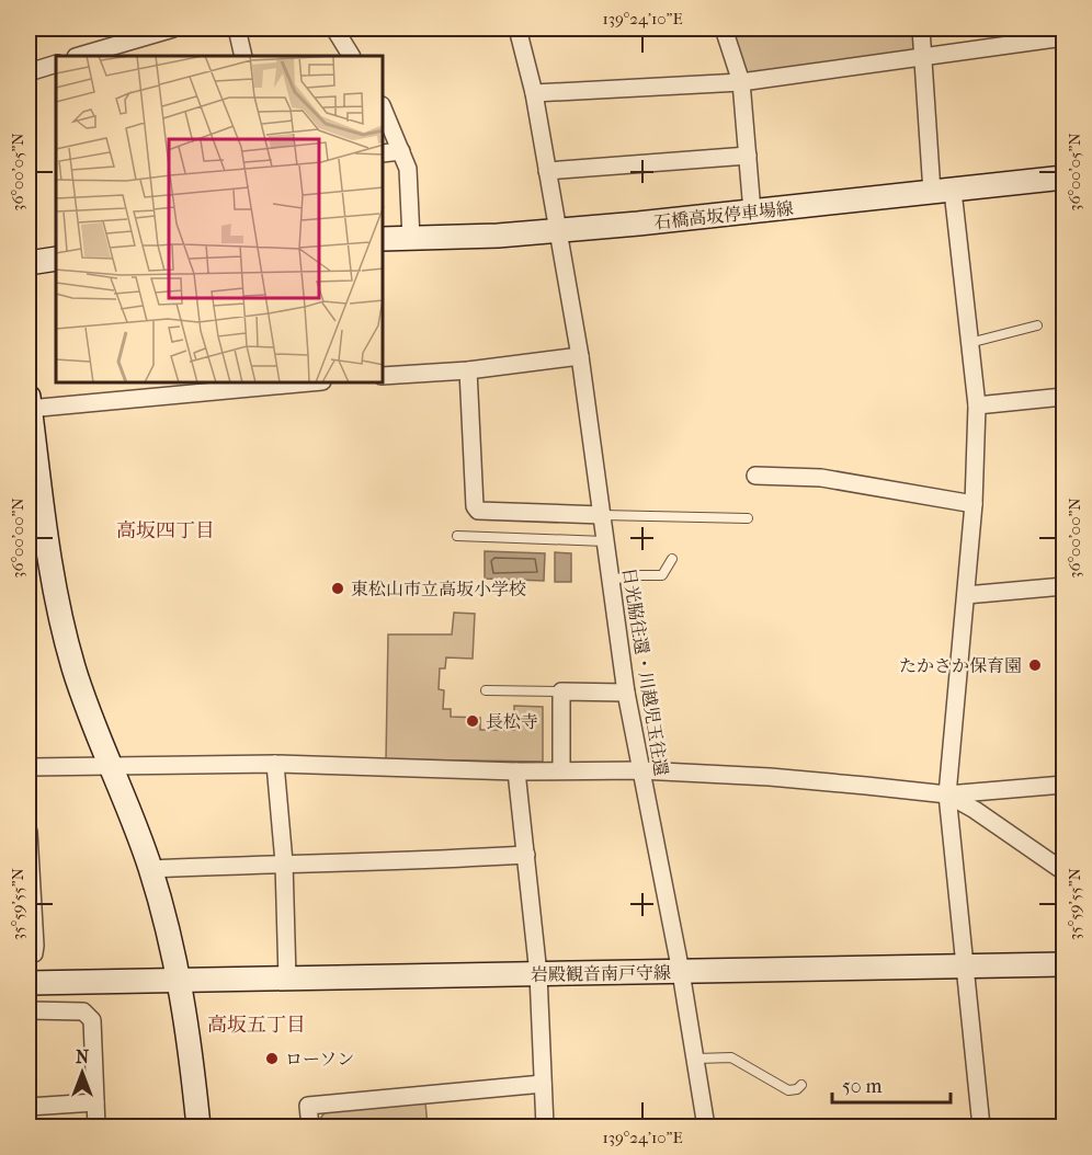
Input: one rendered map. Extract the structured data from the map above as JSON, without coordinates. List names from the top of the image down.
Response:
{
  "streets": {
    "main road": ["石橋高坂停車場線", "岩殿観音南戸守線"],
    "street": ["日光脇往還・川越児玉往還"]
  },
  "crossings": [
    ["石橋高坂停車場線", "日光脇往還・川越児玉往還"],
    ["日光脇往還・川越児玉往還", "岩殿観音南戸守線"]
  ],
  "districts": ["高坂四丁目", "高坂五丁目"],
  "places": [
    "東松山市立高坂小学校",
    "たかさか保育園",
    "長松寺",
    "ローソン"
  ],
  "scale_bar": "50 m",
  "north": "top",
  "coordinates": [
    "139°24'10\"E",
    "36°00'05\"N",
    "36°00'00\"N",
    "35°59'55\"N"
  ]
}
